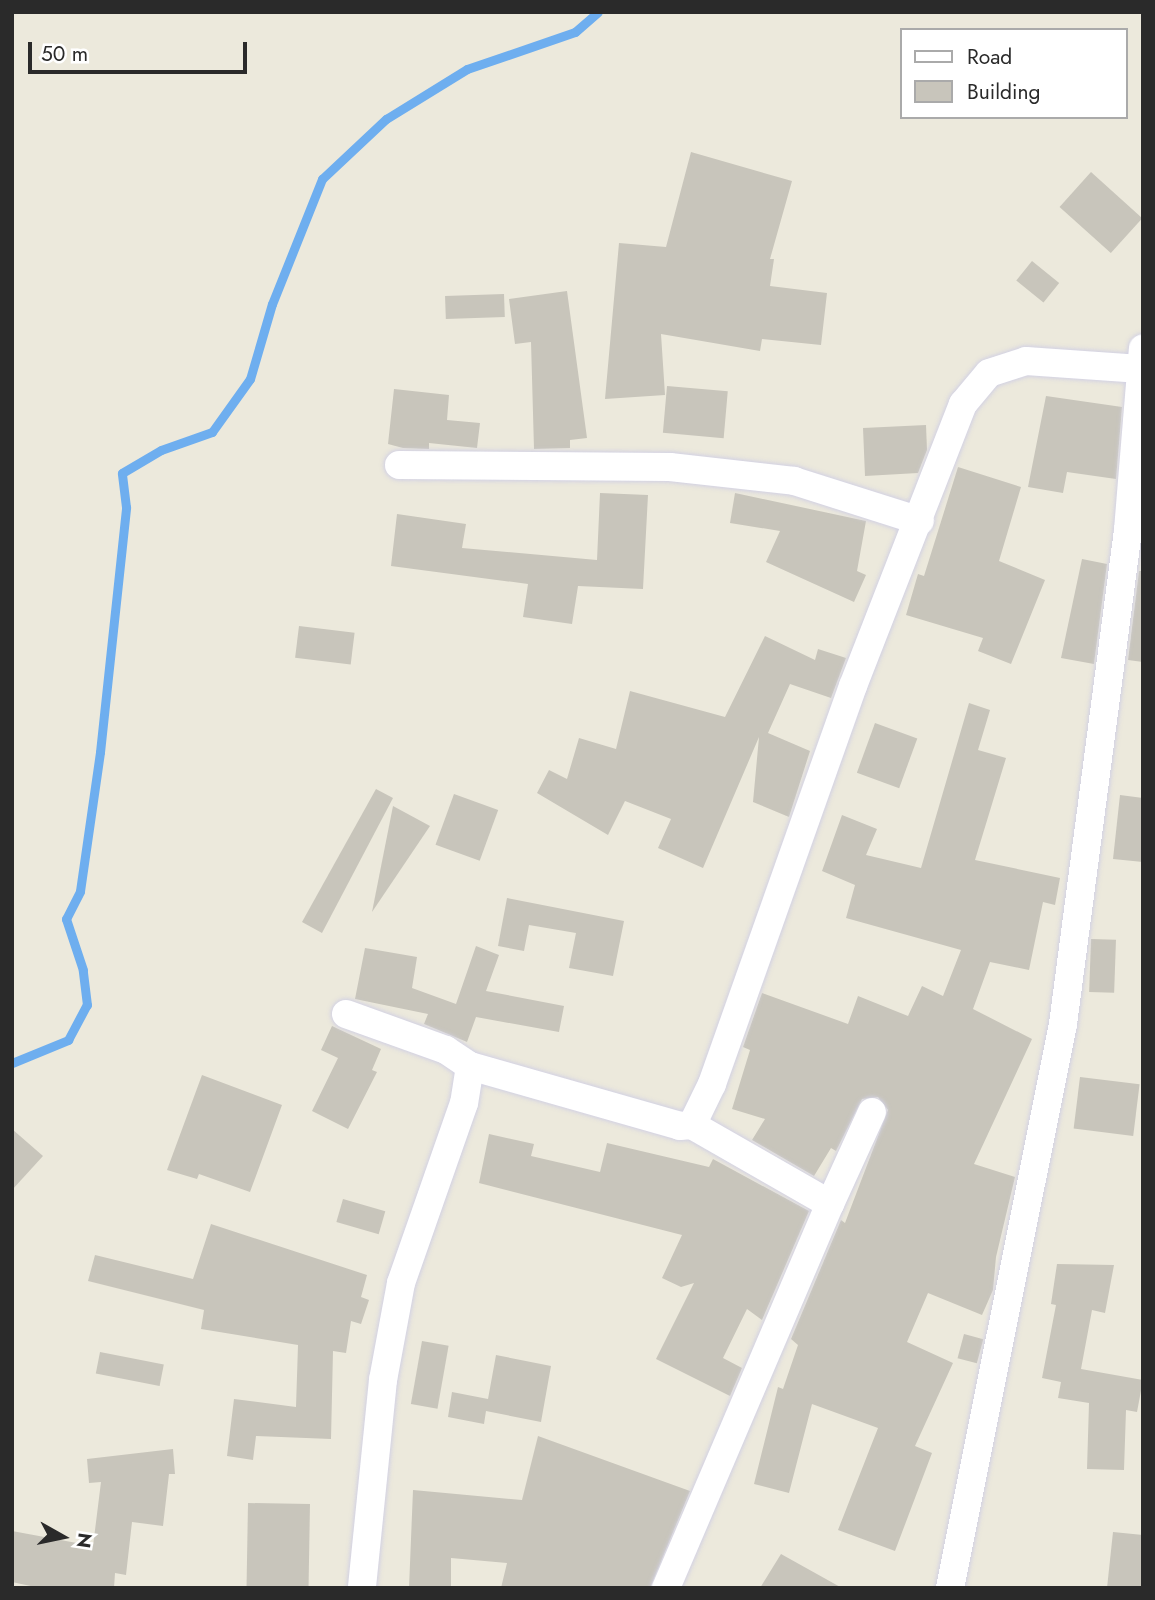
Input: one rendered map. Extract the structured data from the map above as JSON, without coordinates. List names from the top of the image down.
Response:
{
  "legend": ["Road", "Building"],
  "scale_bar": "50 m",
  "north": "right"
}
